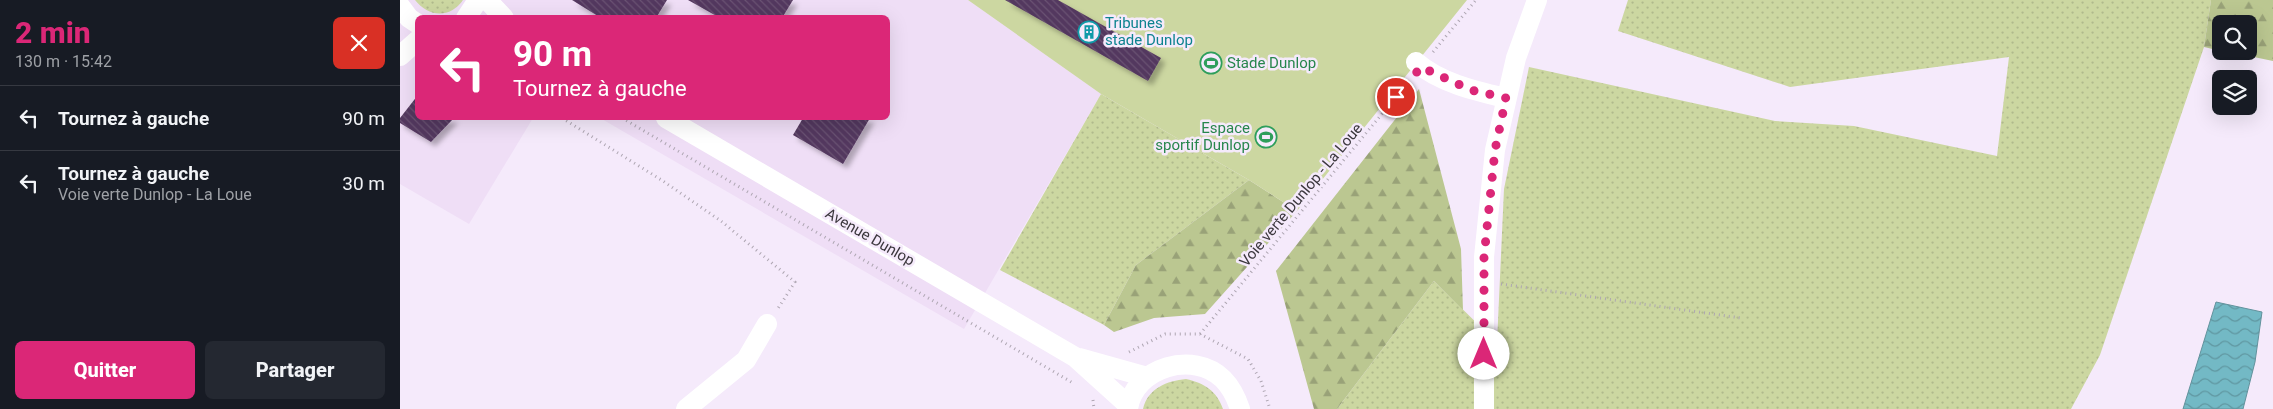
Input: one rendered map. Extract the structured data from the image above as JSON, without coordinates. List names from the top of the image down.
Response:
{
  "streets": {
    "street": ["Avenue Dunlop"],
    "path": ["Voie verte Dunlop - La Loue"]
  },
  "places": {
    "building": ["Tribunes stade Dunlop"],
    "sports": ["Stade Dunlop", "Espace sportif Dunlop"]
  },
  "page": {
    "heading": ["2 min", "130 m · 15:42"],
    "turn": ["90 m", "Tournez à gauche"],
    "list": [
      {
        "name": "Tournez à gauche",
        "value": "90 m"
      },
      {
        "name": "Tournez à gauche",
        "note": "Voie verte Dunlop - La Loue",
        "value": "30 m"
      }
    ],
    "buttons": ["Quitter", "Partager"]
  }
}
